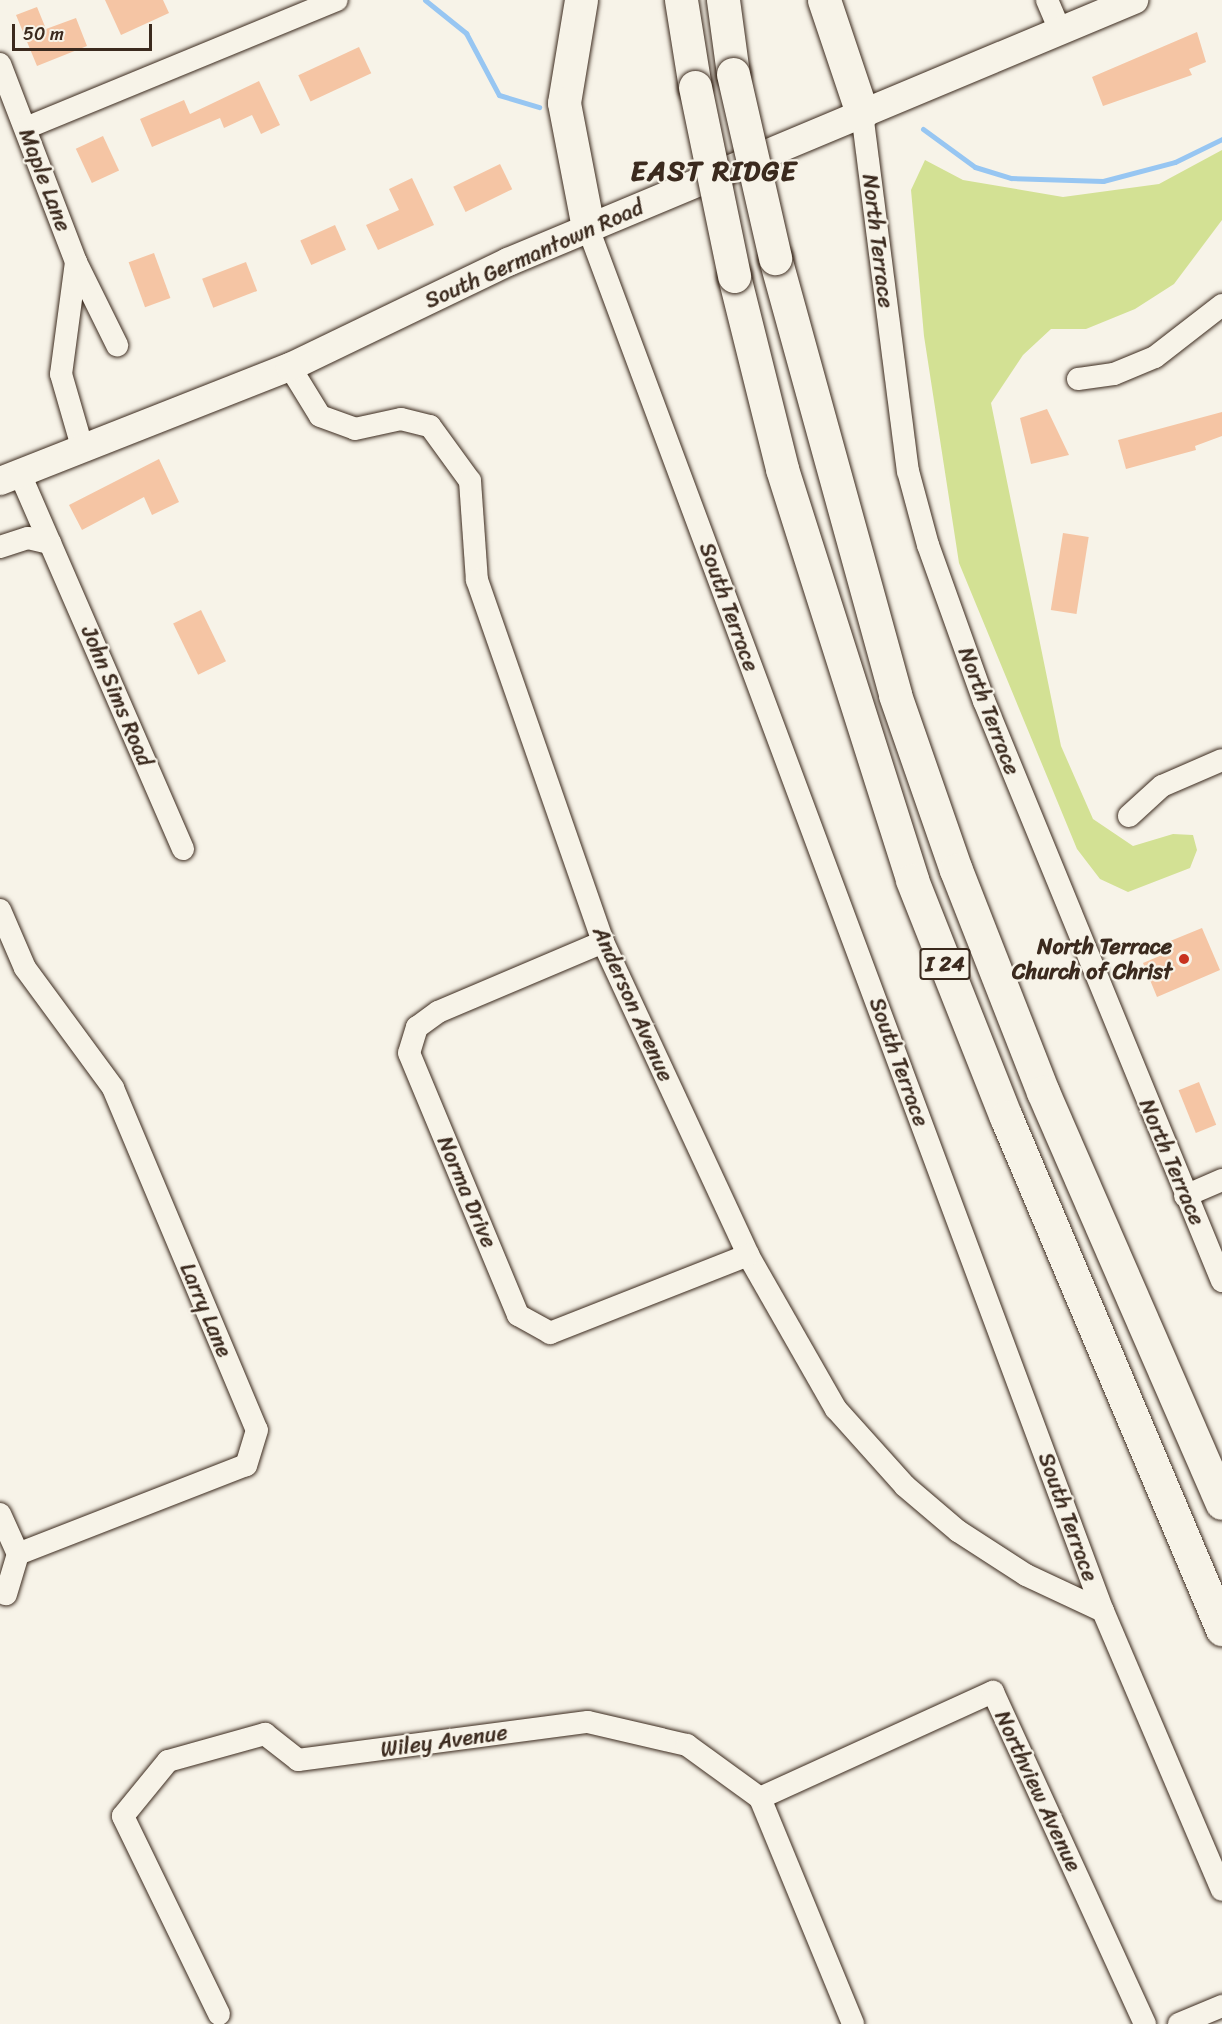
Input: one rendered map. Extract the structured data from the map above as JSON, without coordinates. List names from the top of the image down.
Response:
{
  "streets": {
    "highway": ["I 24"],
    "main road": ["South Germantown Road"],
    "street": [
      "Maple Lane",
      "North Terrace",
      "South Terrace",
      "John Sims Road",
      "Anderson Avenue",
      "Norma Drive",
      "Larry Lane",
      "Wiley Avenue",
      "Northview Avenue"
    ]
  },
  "crossings": [
    ["Maple Lane", "South Germantown Road"],
    ["North Terrace", "South Germantown Road"],
    ["South Germantown Road", "South Terrace"],
    ["South Germantown Road", "John Sims Road"],
    ["South Germantown Road", "Anderson Avenue"],
    ["South Terrace", "Anderson Avenue"],
    ["Anderson Avenue", "Norma Drive"],
    ["Wiley Avenue", "Northview Avenue"]
  ],
  "districts": ["EAST RIDGE"],
  "places": ["North Terrace Church of Christ"],
  "scale_bar": "50 m"
}
